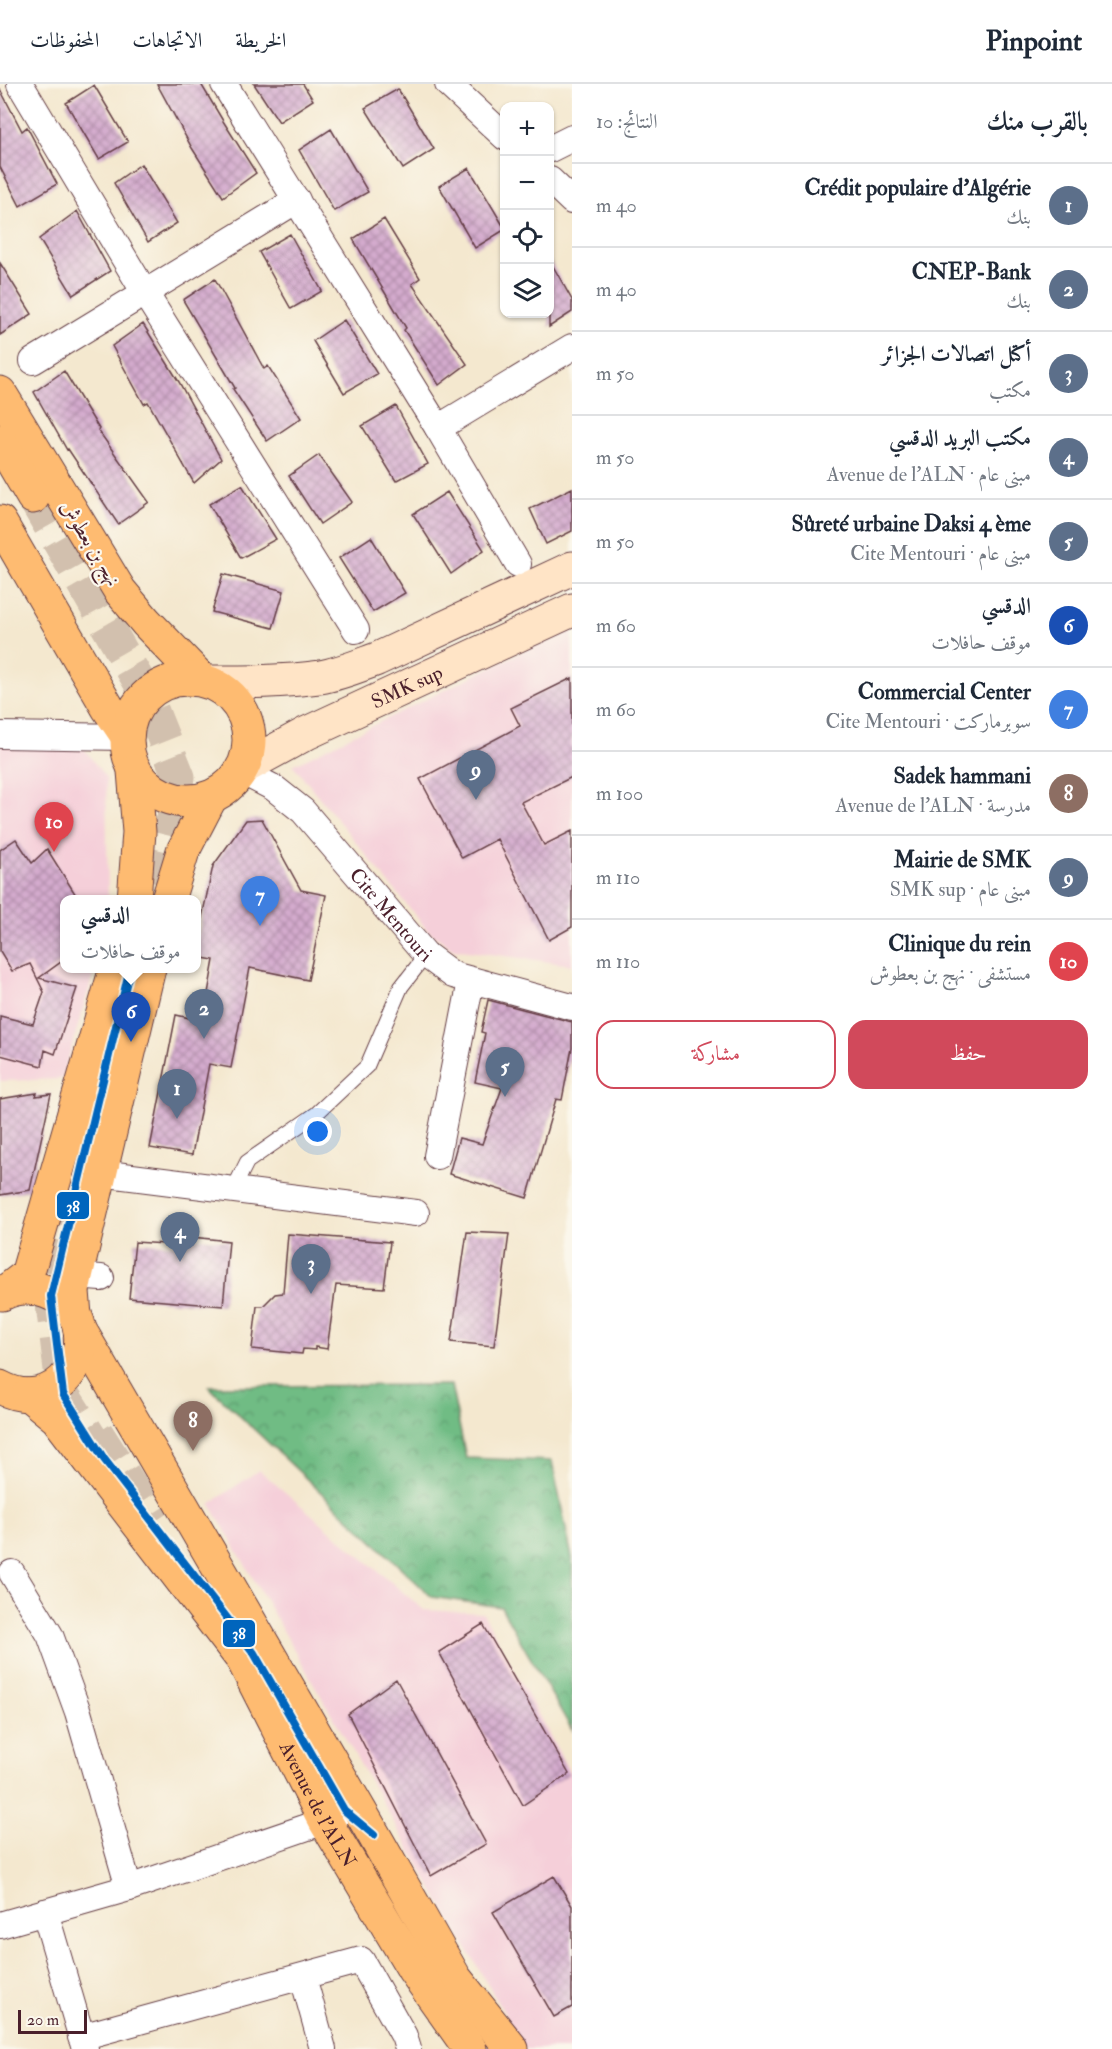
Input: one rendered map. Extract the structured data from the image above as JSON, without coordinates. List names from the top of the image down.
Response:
{
  "streets": {
    "main road": ["نهج بن بعطوش", "SMK sup", "Avenue de l'ALN"],
    "street": ["Cite Mentouri"]
  },
  "crossings": [
    ["نهج بن بعطوش", "SMK sup"],
    ["نهج بن بعطوش", "Cite Mentouri"],
    ["SMK sup", "Cite Mentouri"]
  ],
  "lines": ["transit line 38"],
  "scale_bar": "20 m",
  "page": {
    "header": "Pinpoint",
    "nav": ["الخريطة", "الاتجاهات", "المحفوظات"],
    "heading": ["بالقرب منك", "النتائج: 10"],
    "map_buttons": ["+", "−"],
    "list": [
      {
        "mark": "1",
        "name": "Crédit populaire d'Algérie",
        "note": "بنك",
        "value": "40 m"
      },
      {
        "mark": "2",
        "name": "CNEP-Bank",
        "note": "بنك",
        "value": "40 m"
      },
      {
        "mark": "3",
        "name": "أكتل اتصالات الجزائر",
        "note": "مكتب",
        "value": "50 m"
      },
      {
        "mark": "4",
        "name": "مكتب البريد الدقسي",
        "note": "مبنى عام · Avenue de l'ALN",
        "value": "50 m"
      },
      {
        "mark": "5",
        "name": "Sûreté urbaine Daksi 4 ème",
        "note": "مبنى عام · Cite Mentouri",
        "value": "50 m"
      },
      {
        "mark": "6",
        "name": "الدقسي",
        "note": "موقف حافلات",
        "value": "60 m"
      },
      {
        "mark": "7",
        "name": "Commercial Center",
        "note": "سوبرماركت · Cite Mentouri",
        "value": "60 m"
      },
      {
        "mark": "8",
        "name": "Sadek hammani",
        "note": "مدرسة · Avenue de l'ALN",
        "value": "100 m"
      },
      {
        "mark": "9",
        "name": "Mairie de SMK",
        "note": "مبنى عام · SMK sup",
        "value": "110 m"
      },
      {
        "mark": "10",
        "name": "Clinique du rein",
        "note": "مستشفى · نهج بن بعطوش",
        "value": "110 m"
      }
    ],
    "pins": [
      "9",
      "10",
      "7",
      "2",
      "6",
      "5",
      "1",
      "4",
      "3",
      "8"
    ],
    "popup": ["الدقسي", "موقف حافلات"],
    "buttons": ["حفظ", "مشاركة"],
    "scale": "20 m"
  }
}
